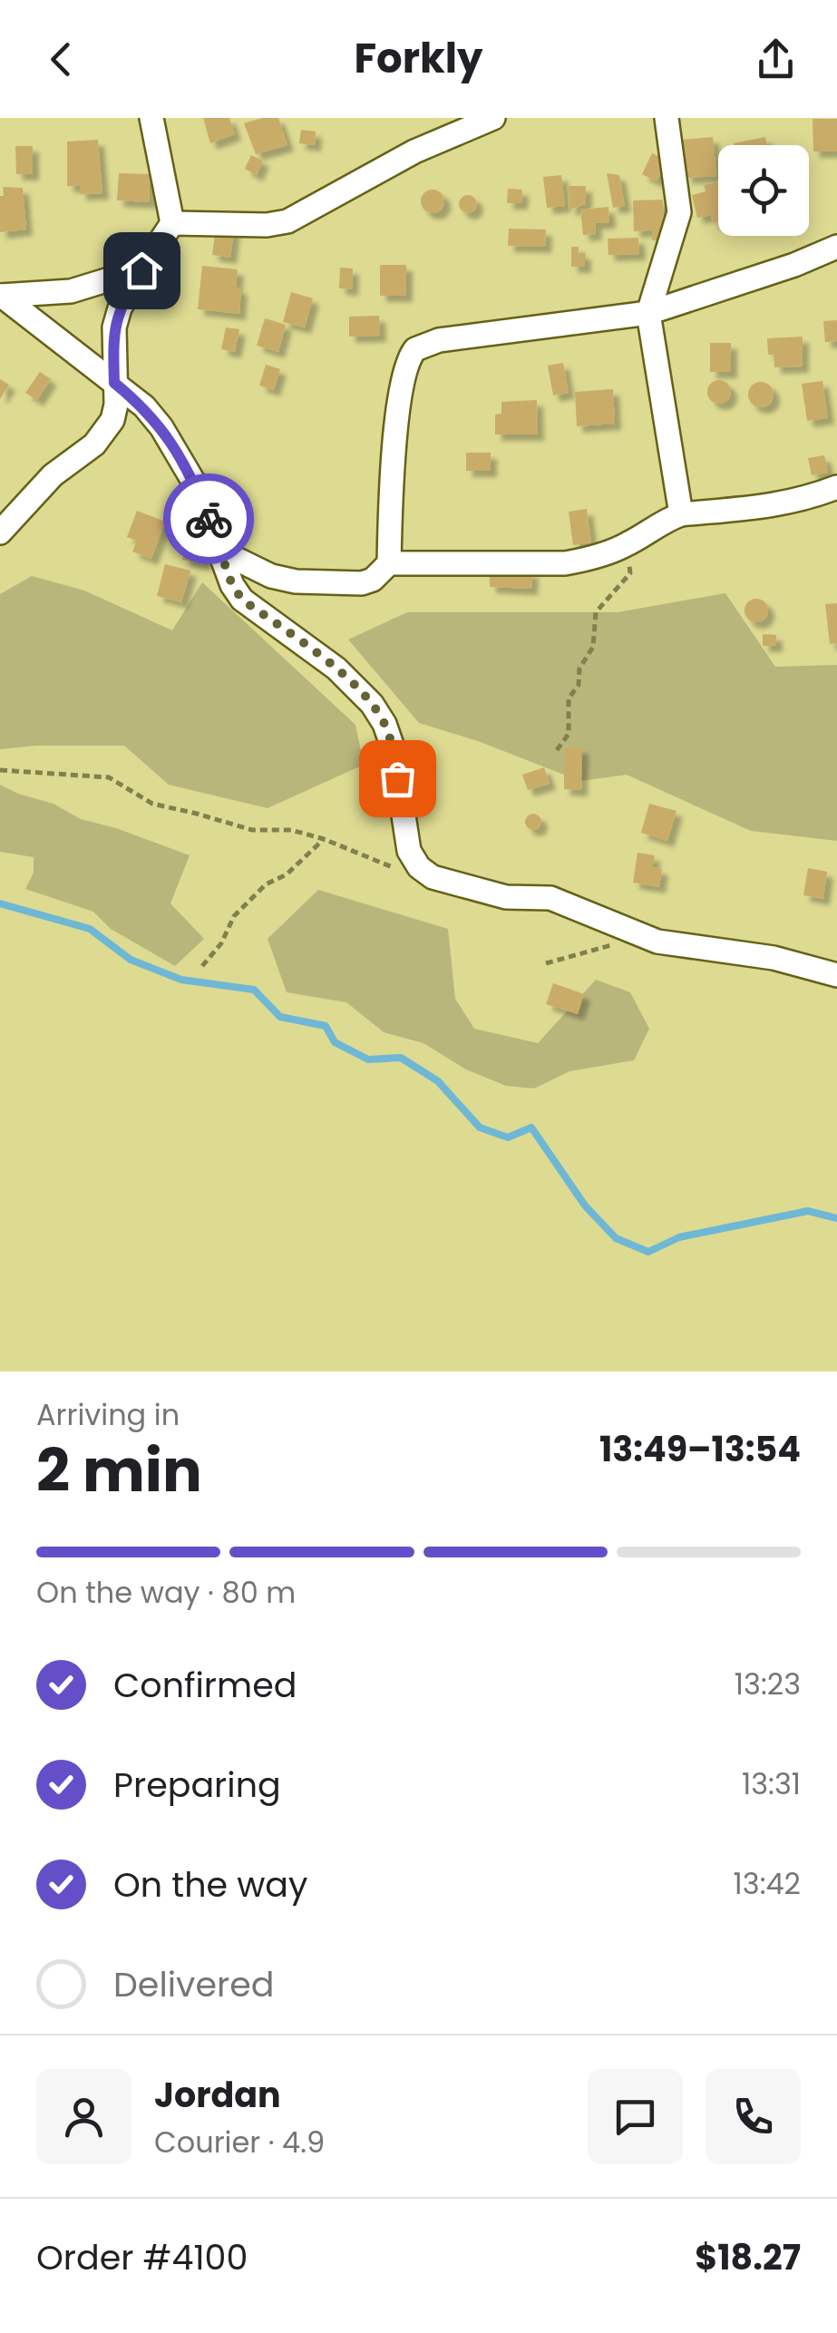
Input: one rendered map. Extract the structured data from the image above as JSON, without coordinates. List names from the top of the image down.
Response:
{
  "page": {
    "header": "Forkly",
    "heading": ["2 min", "Arriving in", "13:49–13:54"],
    "panel": [
      "Jordan",
      "Courier · 4.9",
      "Order #4100",
      "$18.27"
    ],
    "bar": "On the way · 80 m",
    "list": [
      ["Confirmed", "13:23"],
      ["Preparing", "13:31"],
      ["On the way", "13:42"],
      "Delivered"
    ]
  }
}
